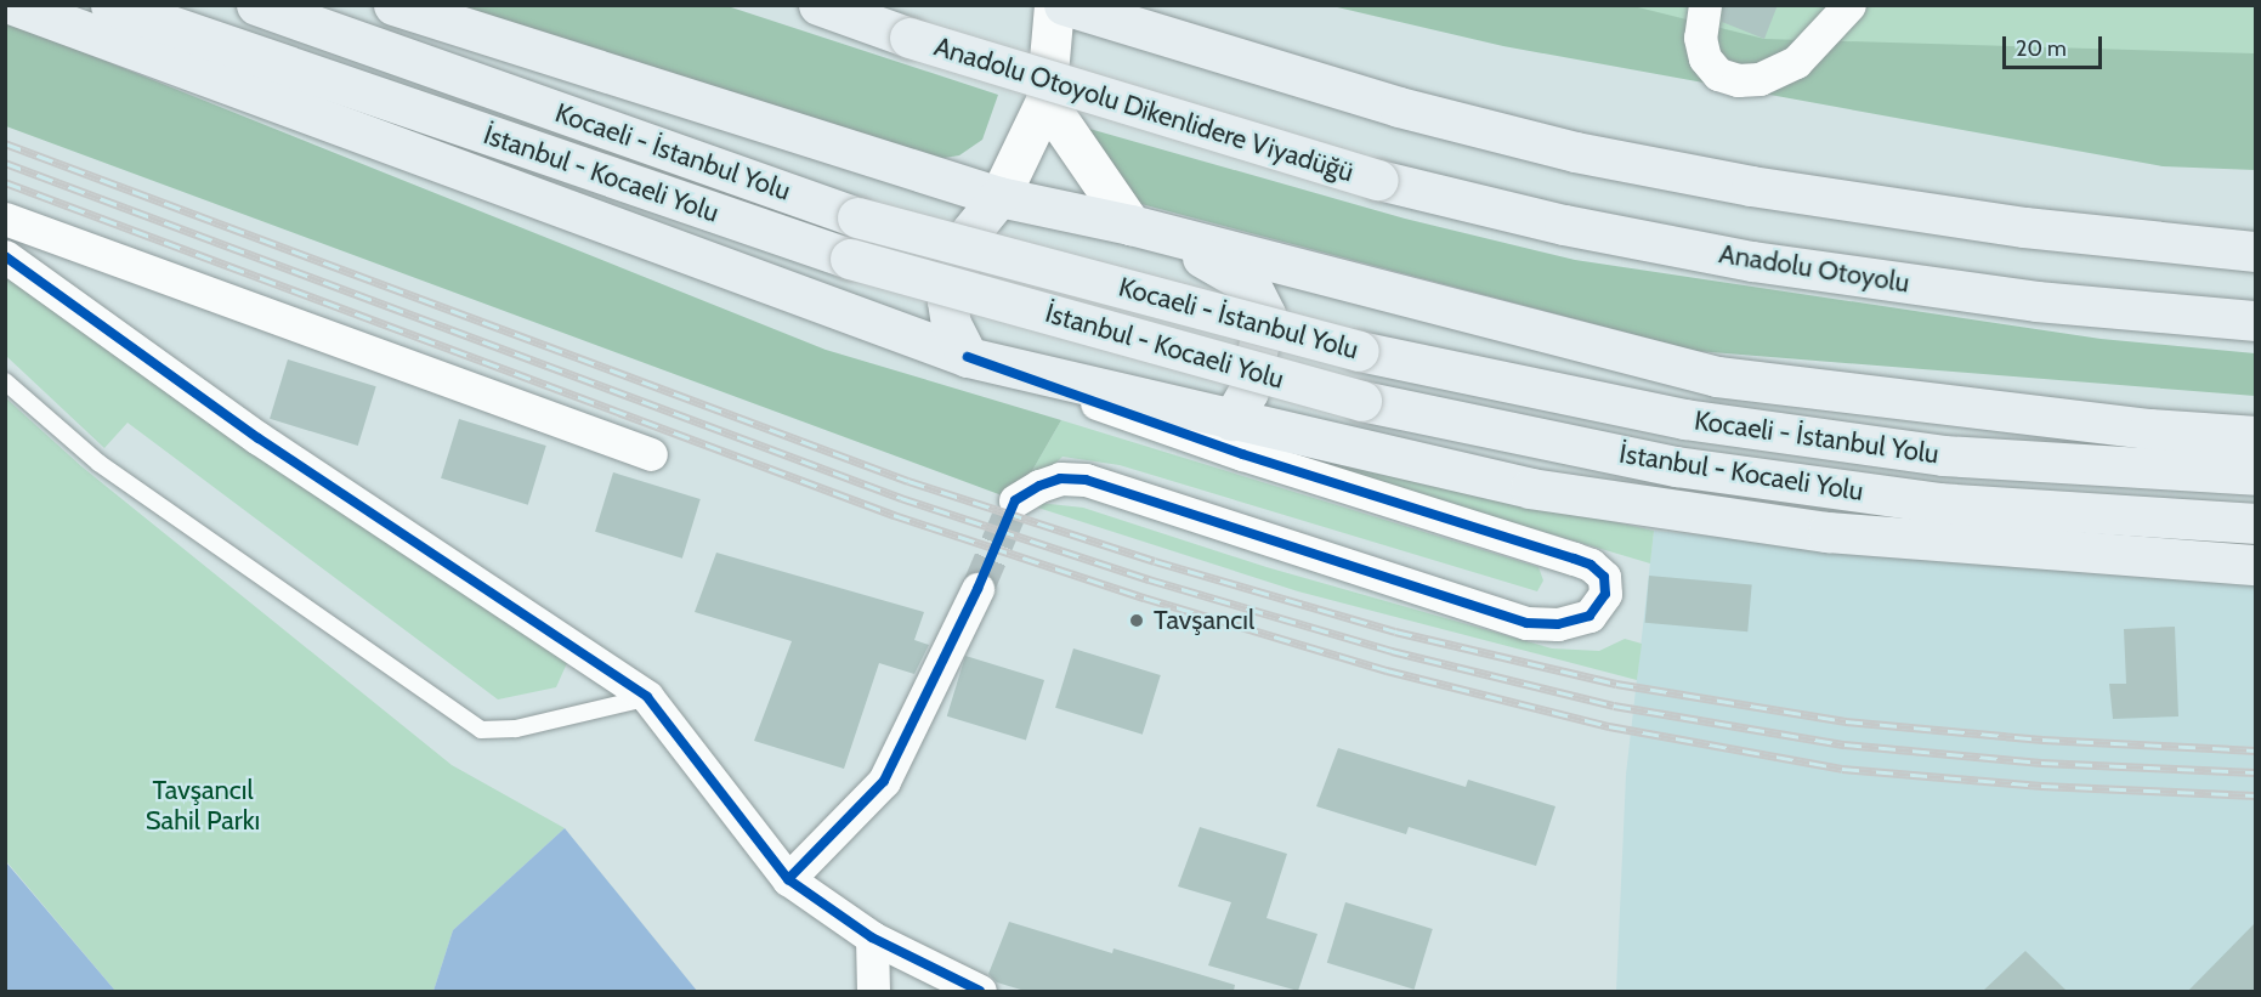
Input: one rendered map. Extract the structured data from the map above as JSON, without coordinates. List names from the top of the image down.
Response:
{
  "streets": {
    "highway": [
      "Anadolu Otoyolu Dikenlidere Viyadüğü",
      "Kocaeli - İstanbul Yolu",
      "İstanbul - Kocaeli Yolu",
      "Anadolu Otoyolu"
    ]
  },
  "crossings": [
    ["Anadolu Otoyolu Dikenlidere Viyadüğü", "Anadolu Otoyolu"]
  ],
  "parks": ["Tavşancıl Sahil Parkı"],
  "places": ["Tavşancıl"],
  "scale_bar": "20 m"
}
